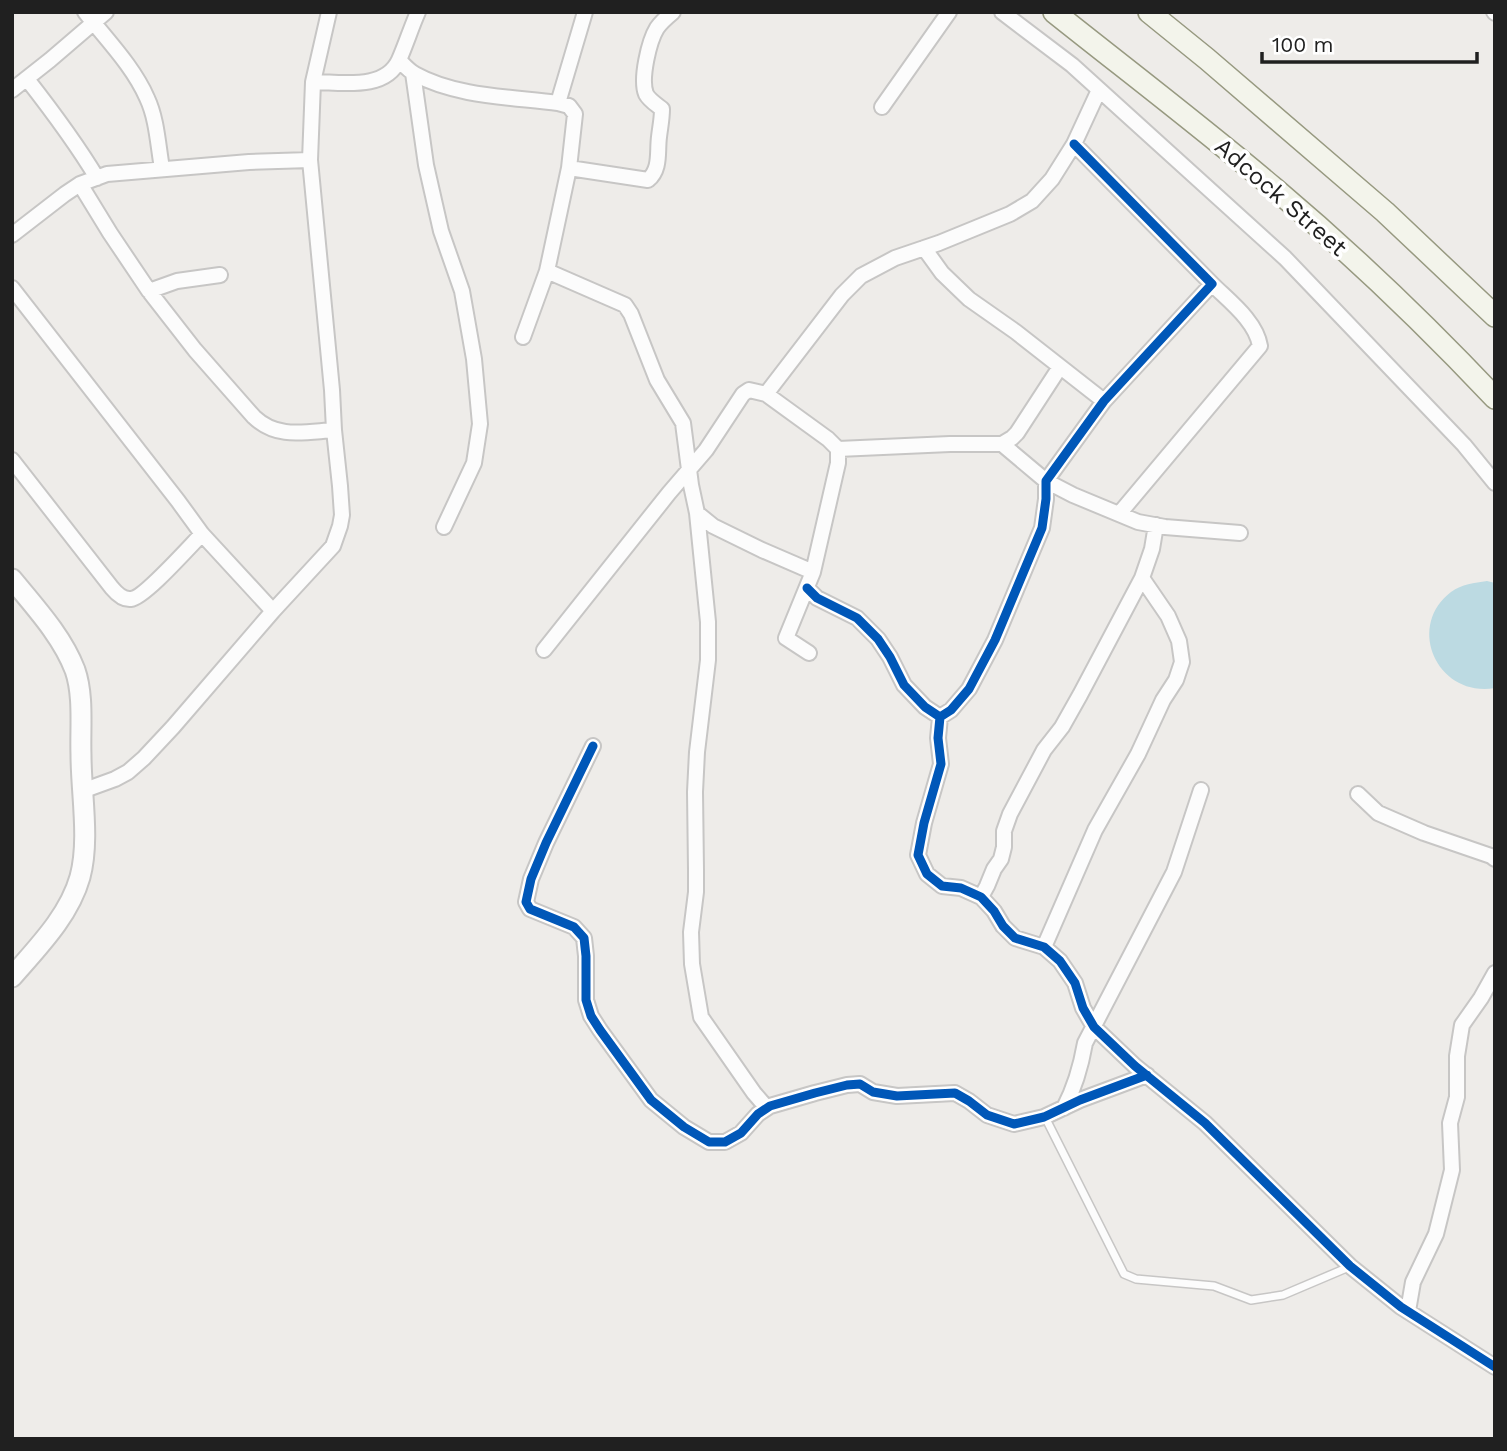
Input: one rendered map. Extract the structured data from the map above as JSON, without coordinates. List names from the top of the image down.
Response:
{
  "streets": {
    "main road": ["Adcock Street"]
  },
  "scale_bar": "100 m"
}
